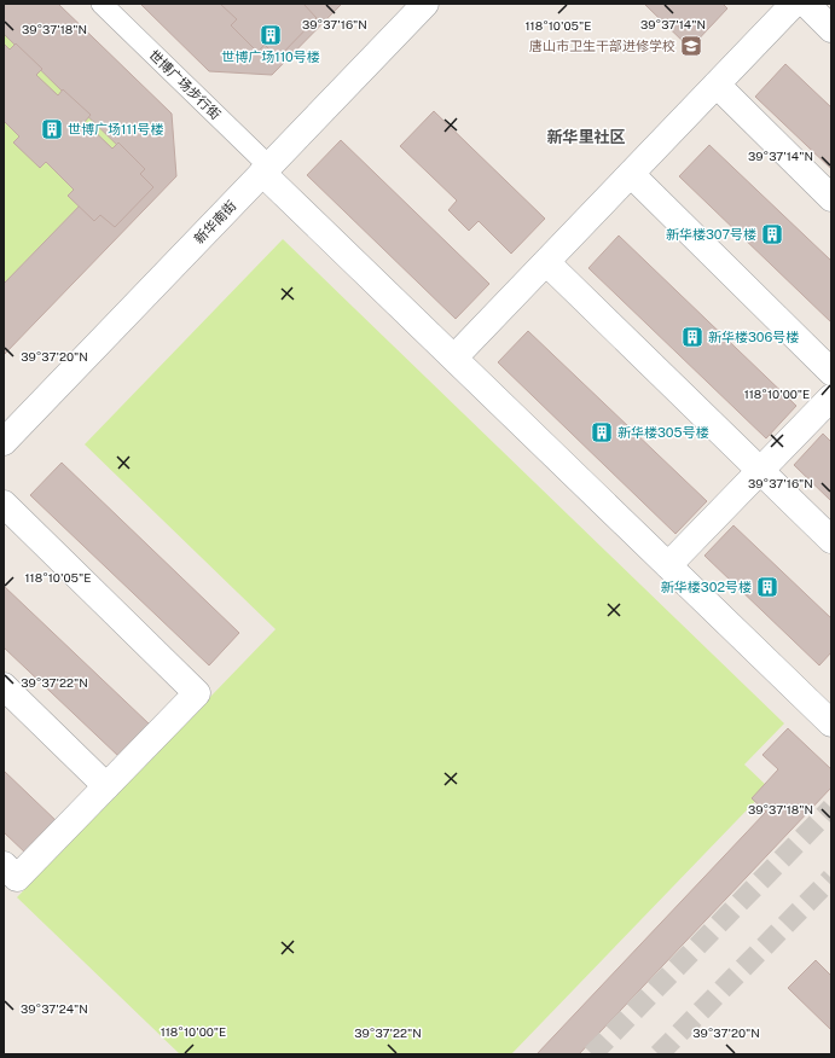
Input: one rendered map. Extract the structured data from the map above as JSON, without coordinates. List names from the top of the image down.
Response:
{
  "streets": {
    "street": ["世博广场步行街", "新华南街"]
  },
  "crossings": [
    ["世博广场步行街", "新华南街"]
  ],
  "districts": ["新华里社区"],
  "places": {
    "building": [
      "世博广场110号楼",
      "世博广场111号楼",
      "新华楼307号楼",
      "新华楼306号楼",
      "新华楼305号楼",
      "新华楼302号楼"
    ],
    "school or university": ["唐山市卫生干部进修学校"]
  },
  "coordinates": [
    "39°37'16\"N",
    "39°37'14\"N",
    "118°10'05\"E",
    "39°37'18\"N",
    "39°37'20\"N",
    "118°10'00\"E",
    "39°37'22\"N",
    "39°37'24\"N"
  ]
}
